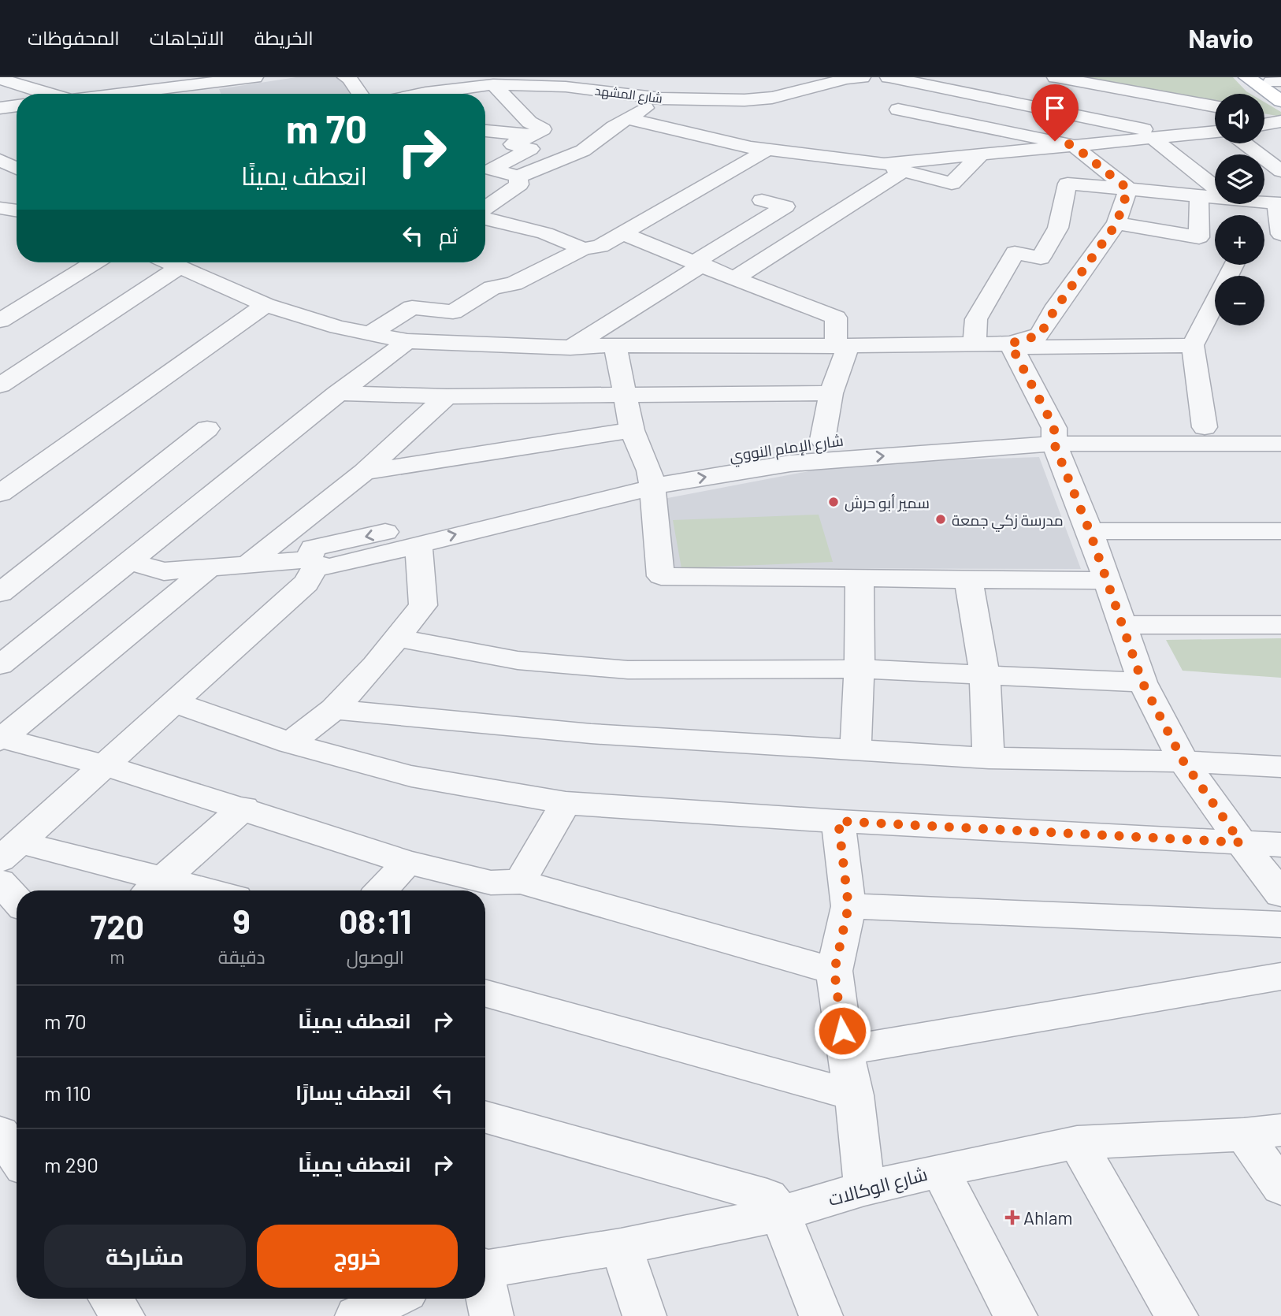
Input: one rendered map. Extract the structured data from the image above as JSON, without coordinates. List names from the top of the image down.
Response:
{
  "streets": {
    "street": ["شارع المشهد", "شارع الإمام النووي", "شارع الوكالات"]
  },
  "places": {
    "other": ["سمير أبو حرش", "مدرسة زكي جمعة"],
    "health": ["Ahlam"]
  },
  "page": {
    "header": "Navio",
    "nav": ["الخريطة", "الاتجاهات", "المحفوظات"],
    "map_buttons": ["+", "−"],
    "turn": ["70 m", "انعطف يمينًا"],
    "then": "ثم",
    "eta": [
      "08:11",
      "الوصول",
      "9",
      "دقيقة",
      "720",
      "m"
    ],
    "list": [
      {
        "name": "انعطف يمينًا",
        "value": "70 m"
      },
      {
        "name": "انعطف يسارًا",
        "value": "110 m"
      },
      {
        "name": "انعطف يمينًا",
        "value": "290 m"
      }
    ],
    "buttons": ["خروج", "مشاركة"]
  }
}
